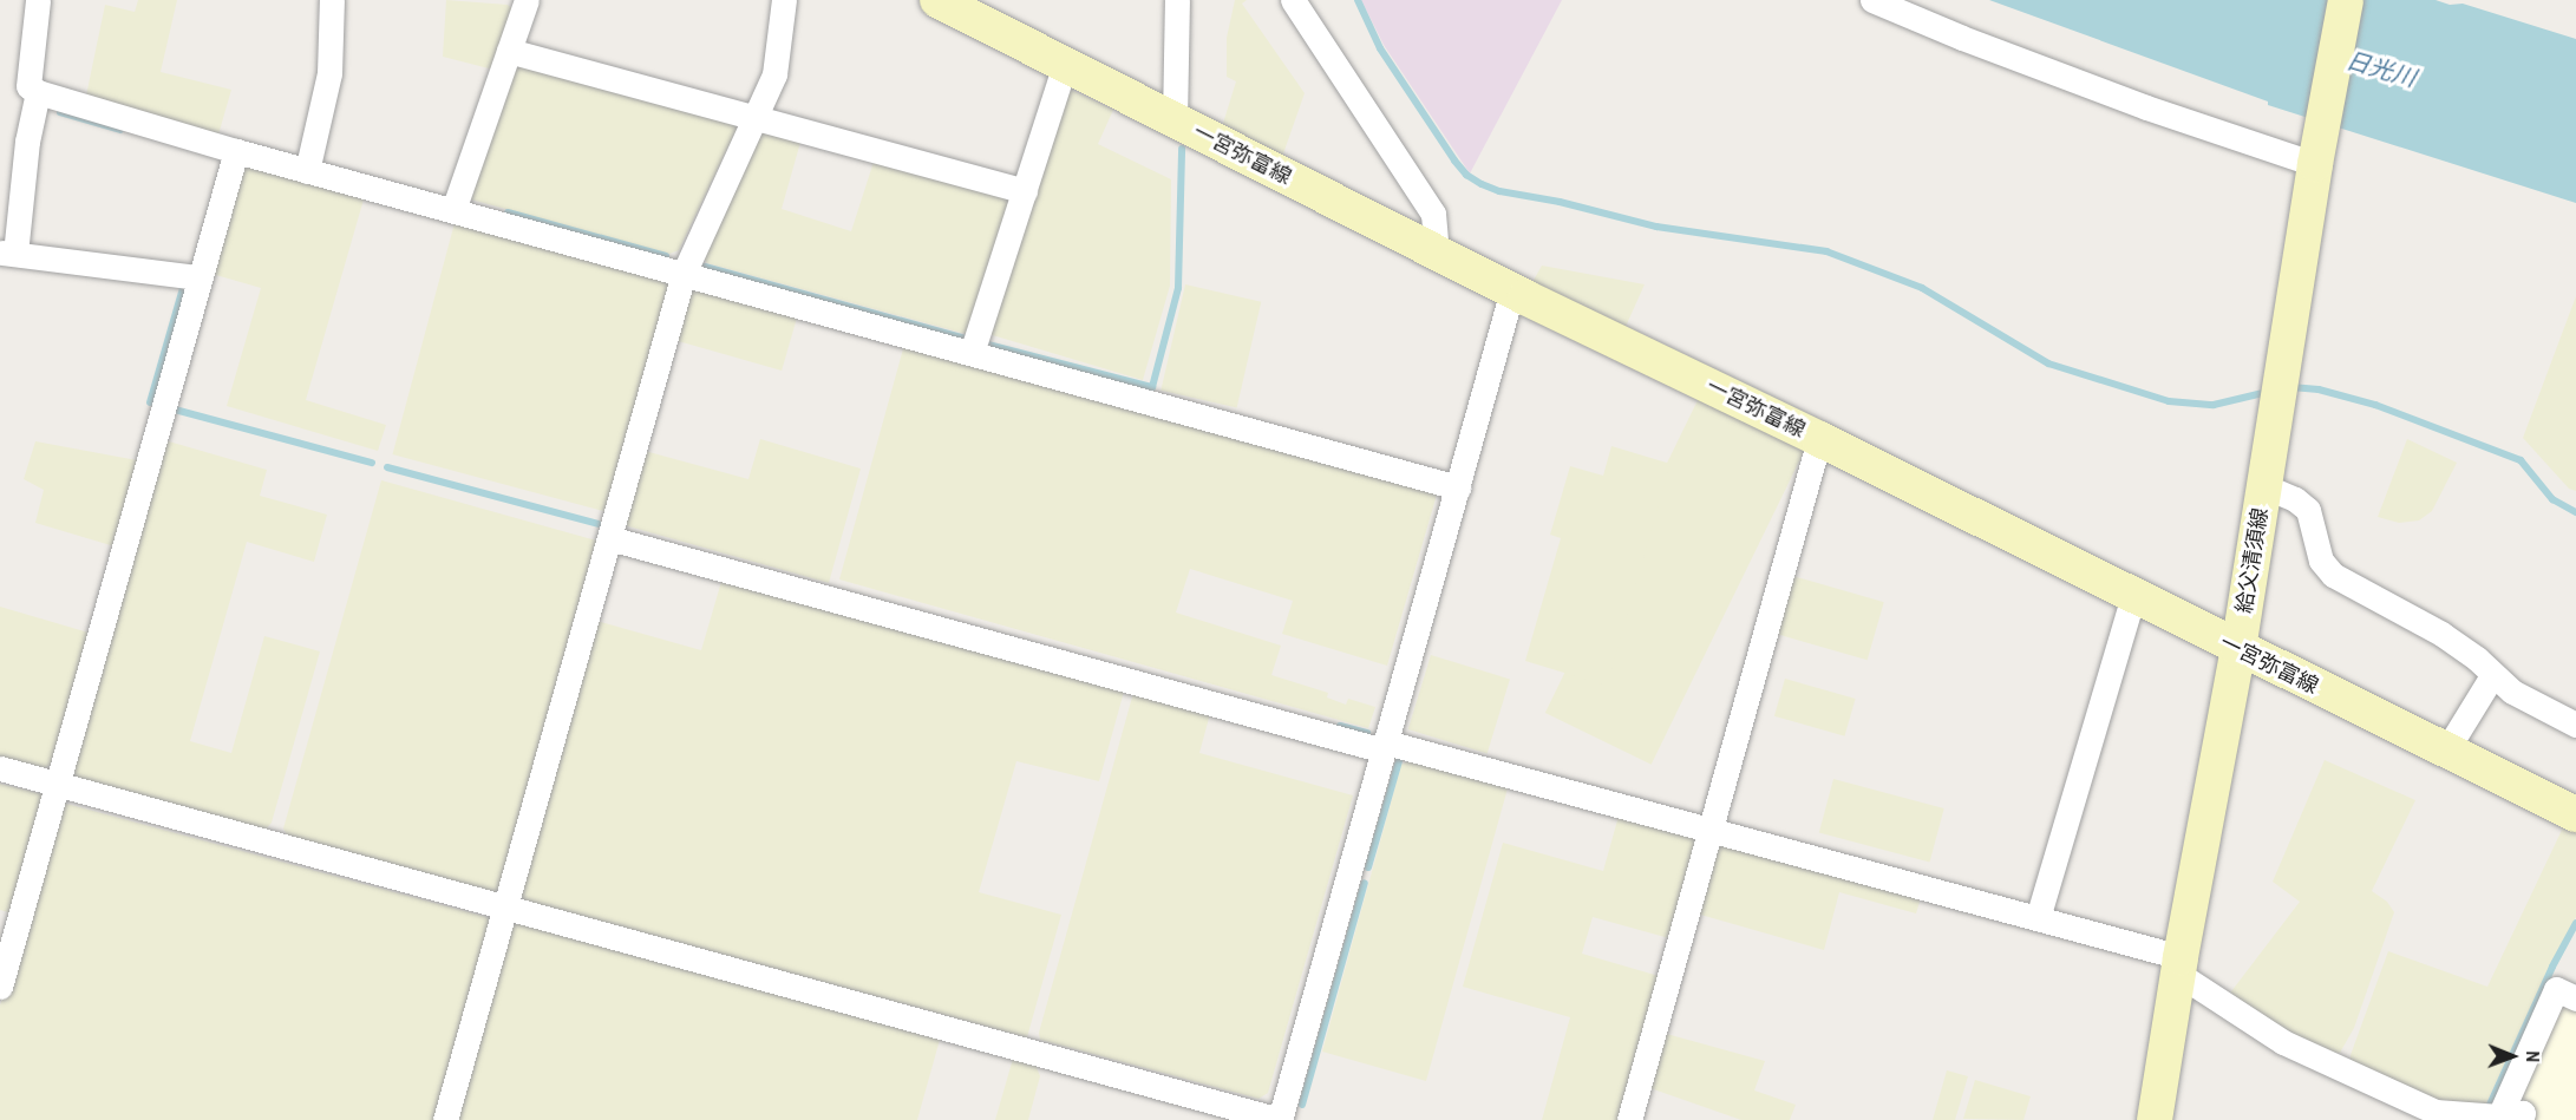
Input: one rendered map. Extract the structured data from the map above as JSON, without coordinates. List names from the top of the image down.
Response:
{
  "streets": {
    "main road": ["一宮弥富線", "給父清須線"]
  },
  "crossings": [
    ["一宮弥富線", "給父清須線"]
  ],
  "water": ["日光川"],
  "north": "right"
}
